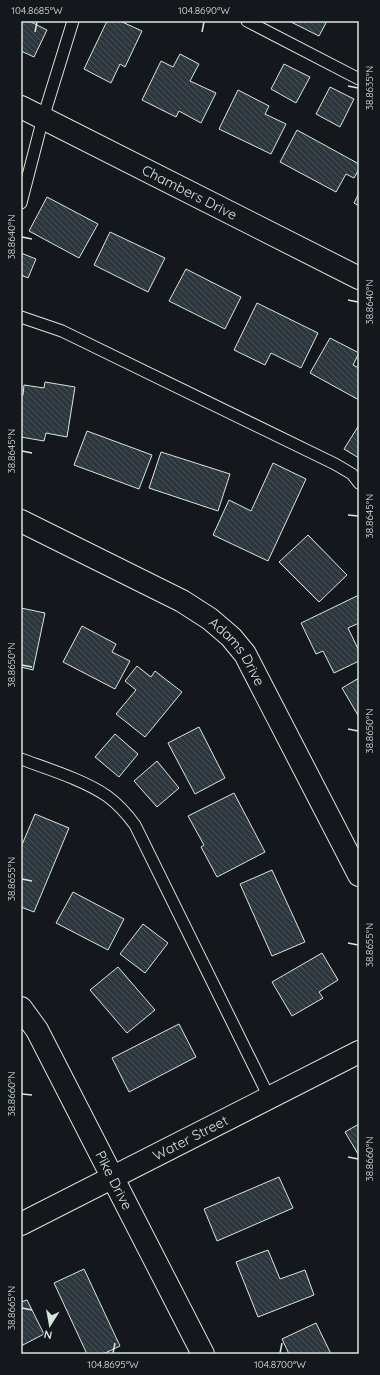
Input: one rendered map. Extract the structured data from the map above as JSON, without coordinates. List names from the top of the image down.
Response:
{
  "streets": {
    "street": [
      "Chambers Drive",
      "Adams Drive",
      "Water Street",
      "Pike Drive"
    ]
  },
  "crossings": [
    ["Water Street", "Pike Drive"]
  ],
  "north": "bottom",
  "coordinates": [
    "104.8685°W",
    "104.8690°W",
    "38.8635°N",
    "38.8640°N",
    "38.8645°N",
    "38.8650°N",
    "38.8655°N",
    "38.8660°N",
    "38.8665°N",
    "104.8695°W",
    "104.8700°W"
  ]
}
